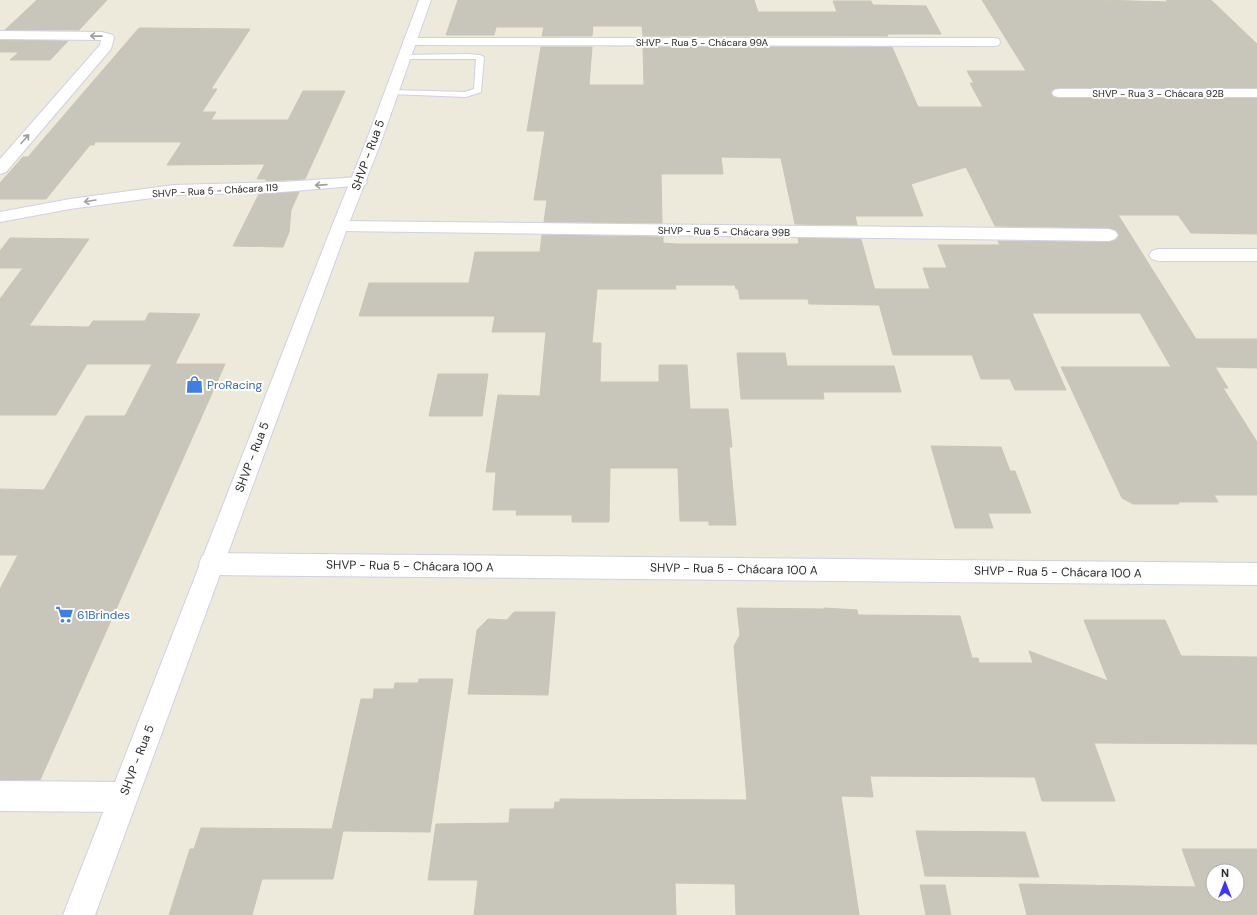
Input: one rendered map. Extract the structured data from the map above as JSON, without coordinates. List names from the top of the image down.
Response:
{
  "streets": {
    "street": [
      "SHVP - Rua 5 - Chácara 99A",
      "SHVP - Rua 3 - Chácara 92B",
      "SHVP - Rua 5",
      "SHVP - Rua 5 - Chácara 119",
      "SHVP - Rua 5 - Chácara 99B",
      "SHVP - Rua 5 - Chácara 100 A"
    ]
  },
  "crossings": [
    ["SHVP - Rua 5 - Chácara 99A", "SHVP - Rua 5"],
    ["SHVP - Rua 5", "SHVP - Rua 5 - Chácara 119"],
    ["SHVP - Rua 5", "SHVP - Rua 5 - Chácara 99B"],
    ["SHVP - Rua 5", "SHVP - Rua 5 - Chácara 100 A"]
  ],
  "places": {
    "shop": ["ProRacing"],
    "supermarket": ["61Brindes"]
  },
  "north": "top"
}
